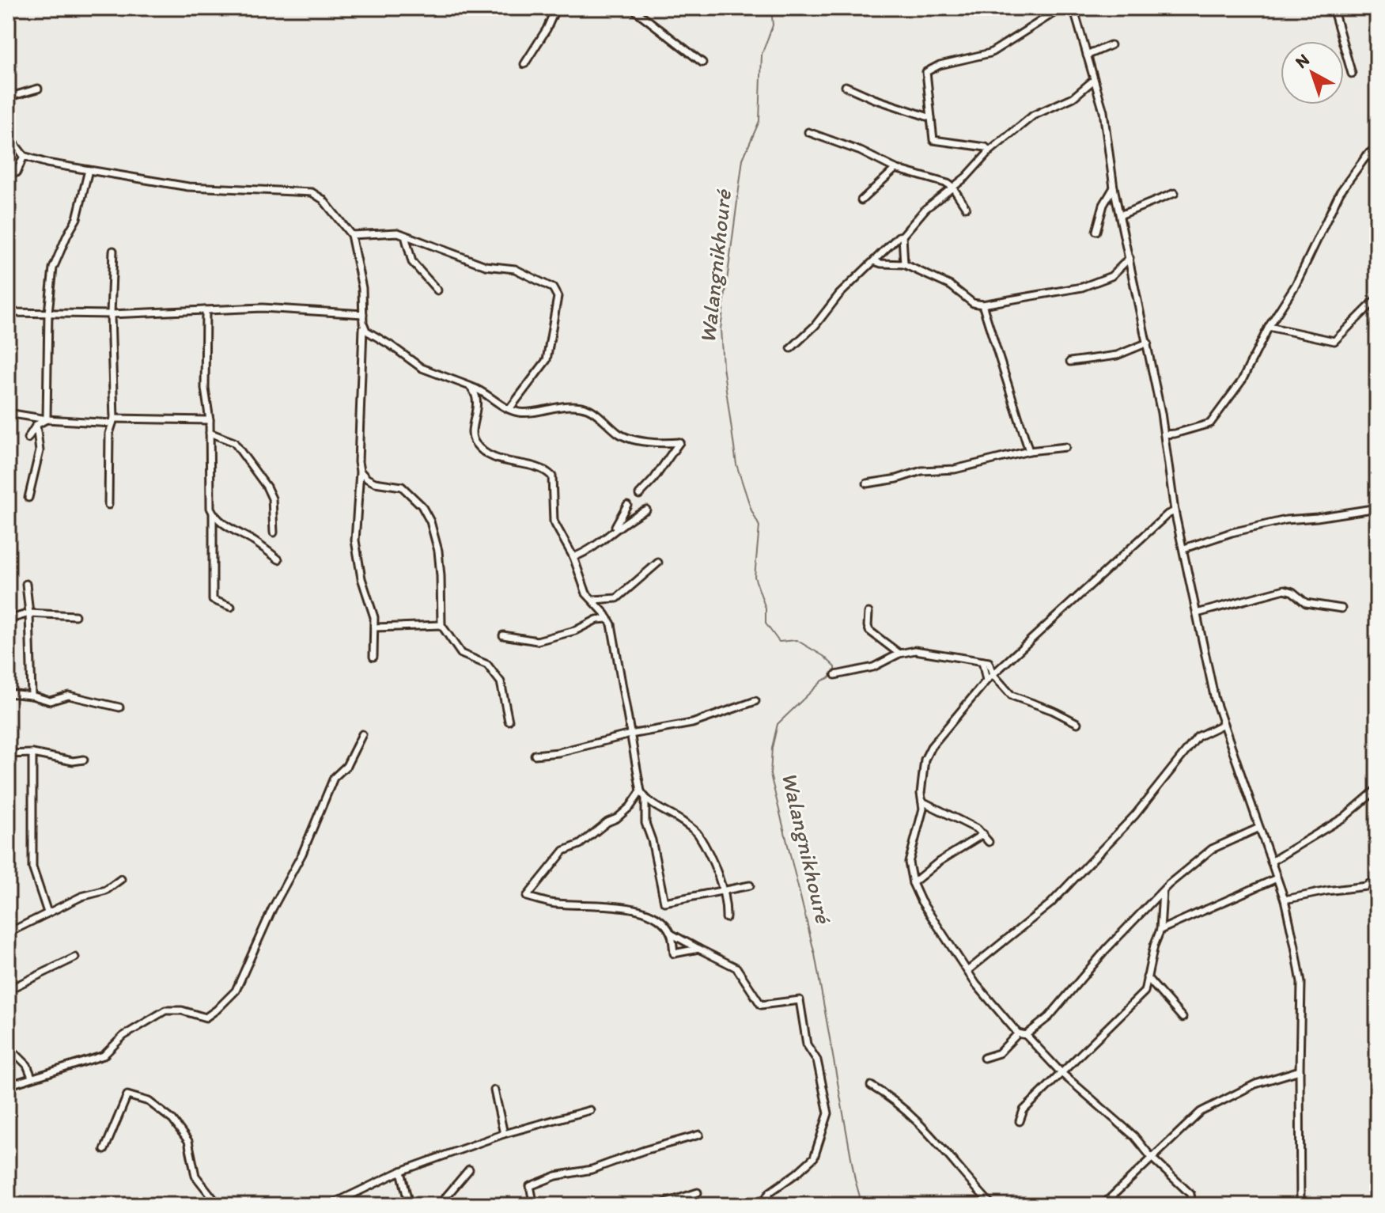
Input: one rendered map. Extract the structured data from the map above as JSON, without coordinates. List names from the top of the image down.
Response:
{
  "water": ["Walangnikhouré"],
  "north": "top left"
}
